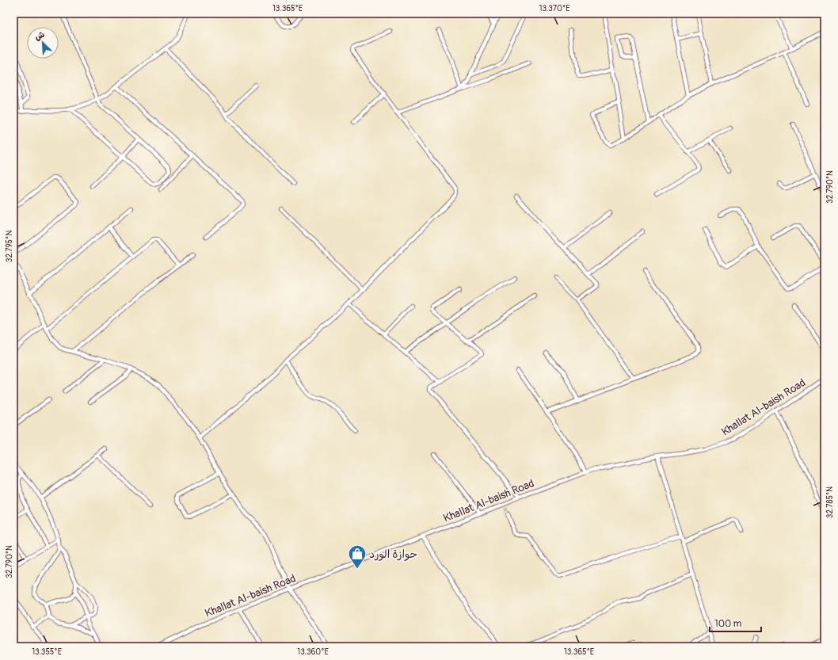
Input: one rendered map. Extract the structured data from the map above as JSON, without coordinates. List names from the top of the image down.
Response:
{
  "streets": {
    "street": ["Khallat Al-baish Road"]
  },
  "places": {
    "shop": ["حوازة الورد"]
  },
  "scale_bar": "100 m",
  "north": "top left",
  "coordinates": [
    "13.365°E",
    "13.370°E",
    "32.790°N",
    "32.795°N",
    "32.785°N",
    "13.355°E",
    "13.360°E"
  ]
}
